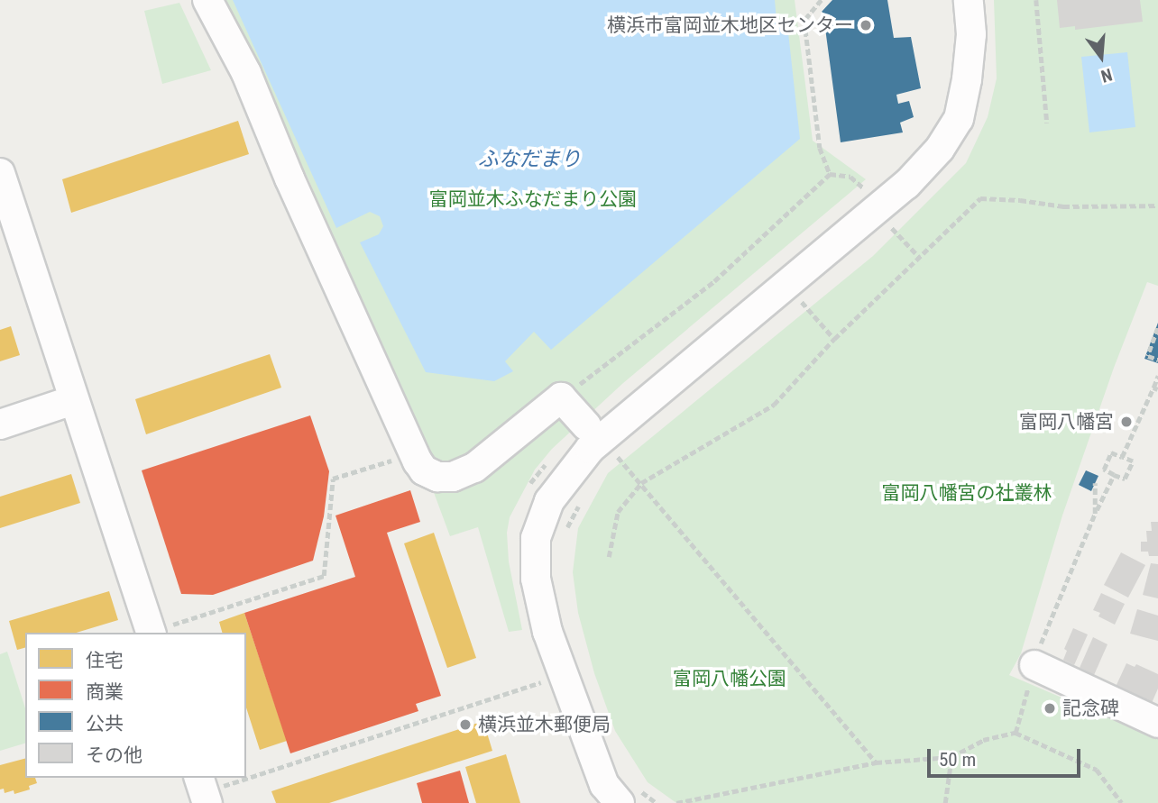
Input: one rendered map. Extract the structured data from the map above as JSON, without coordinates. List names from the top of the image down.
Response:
{
  "water": ["ふなだまり"],
  "parks": ["富岡並木ふなだまり公園", "富岡八幡宮の社叢林", "富岡八幡公園"],
  "places": [
    "横浜市富岡並木地区センター",
    "富岡八幡宮",
    "記念碑",
    "横浜並木郵便局"
  ],
  "legend": [
    "住宅",
    "商業",
    "公共",
    "その他"
  ],
  "scale_bar": "50 m",
  "north": "bottom"
}
